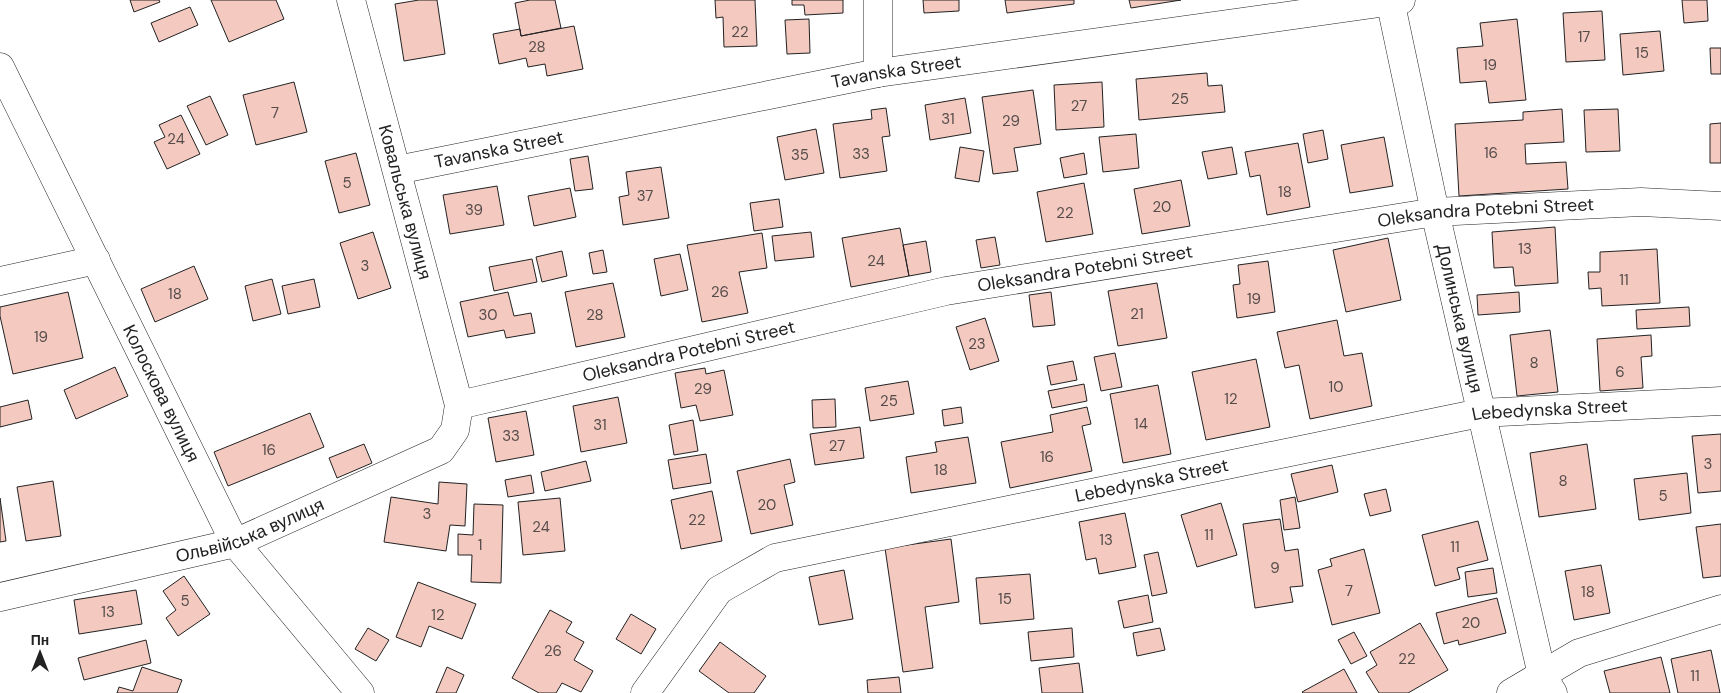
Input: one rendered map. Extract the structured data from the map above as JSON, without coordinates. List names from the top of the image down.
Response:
{
  "streets": {
    "street": [
      "Tavanska Street",
      "Ковальська вулиця",
      "Oleksandra Potebni Street",
      "Долинська вулиця",
      "Колоскова вулиця",
      "Lebedynska Street",
      "Ольвійська вулиця"
    ]
  },
  "crossings": [
    ["Tavanska Street", "Ковальська вулиця"],
    ["Tavanska Street", "Долинська вулиця"],
    ["Ковальська вулиця", "Oleksandra Potebni Street"],
    ["Ковальська вулиця", "Ольвійська вулиця"],
    ["Oleksandra Potebni Street", "Долинська вулиця"],
    ["Oleksandra Potebni Street", "Ольвійська вулиця"],
    ["Долинська вулиця", "Lebedynska Street"],
    ["Колоскова вулиця", "Ольвійська вулиця"]
  ],
  "house_numbers": [
    "22",
    "17",
    "28",
    "15",
    "19",
    "25",
    "27",
    "7",
    "31",
    "29",
    "24",
    "16",
    "33",
    "35",
    "5",
    "18",
    "37",
    "20",
    "39",
    "22",
    "13",
    "24",
    "3",
    "11",
    "26",
    "18",
    "19",
    "21",
    "30",
    "28",
    "19",
    "23",
    "8",
    "6",
    "10",
    "29",
    "12",
    "25",
    "14",
    "31",
    "33",
    "27",
    "16",
    "16",
    "3",
    "18",
    "8",
    "5",
    "20",
    "3",
    "22",
    "24",
    "11",
    "13",
    "1",
    "11",
    "9",
    "7",
    "18",
    "15",
    "5",
    "13",
    "12",
    "20",
    "26",
    "22",
    "11"
  ],
  "north": "top"
}
